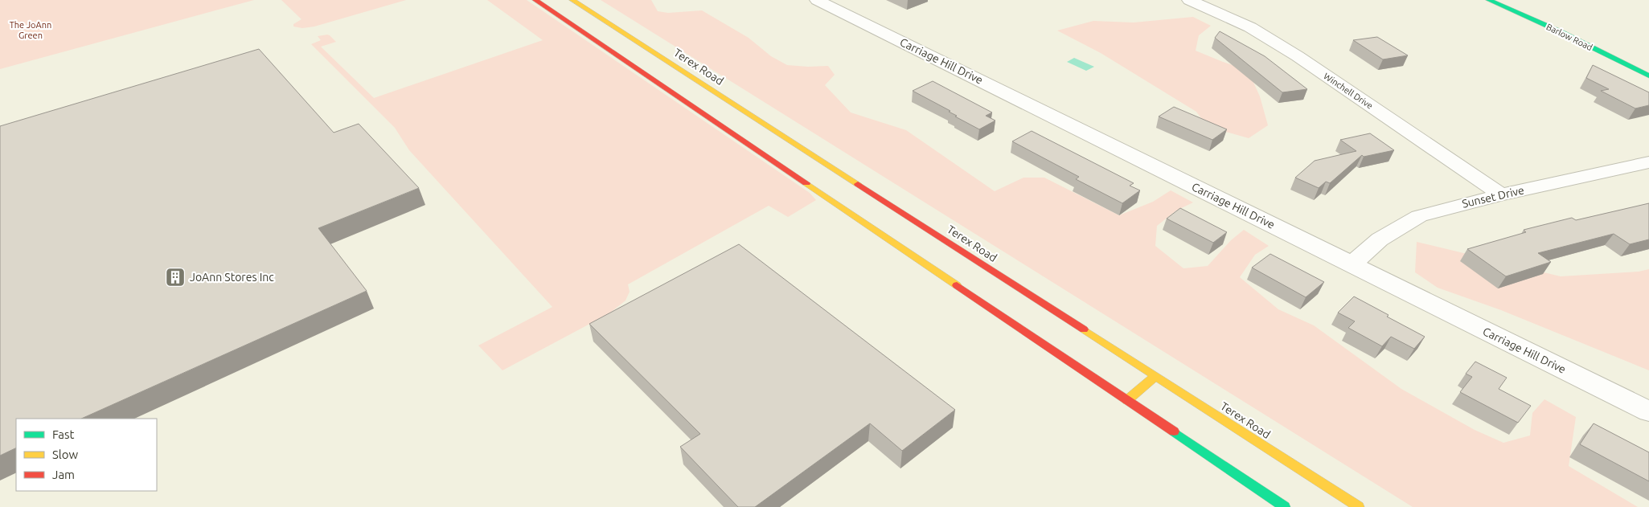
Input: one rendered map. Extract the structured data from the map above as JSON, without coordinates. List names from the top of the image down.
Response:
{
  "streets": {
    "street": [
      "Barlow Road",
      "Carriage Hill Drive",
      "Terex Road",
      "Winchell Drive",
      "Sunset Drive"
    ]
  },
  "crossings": [
    ["Carriage Hill Drive", "Sunset Drive"],
    ["Winchell Drive", "Sunset Drive"]
  ],
  "parks": ["The JoAnn Green"],
  "places": {
    "building": ["JoAnn Stores Inc"]
  },
  "legend": ["Fast", "Slow", "Jam"]
}
